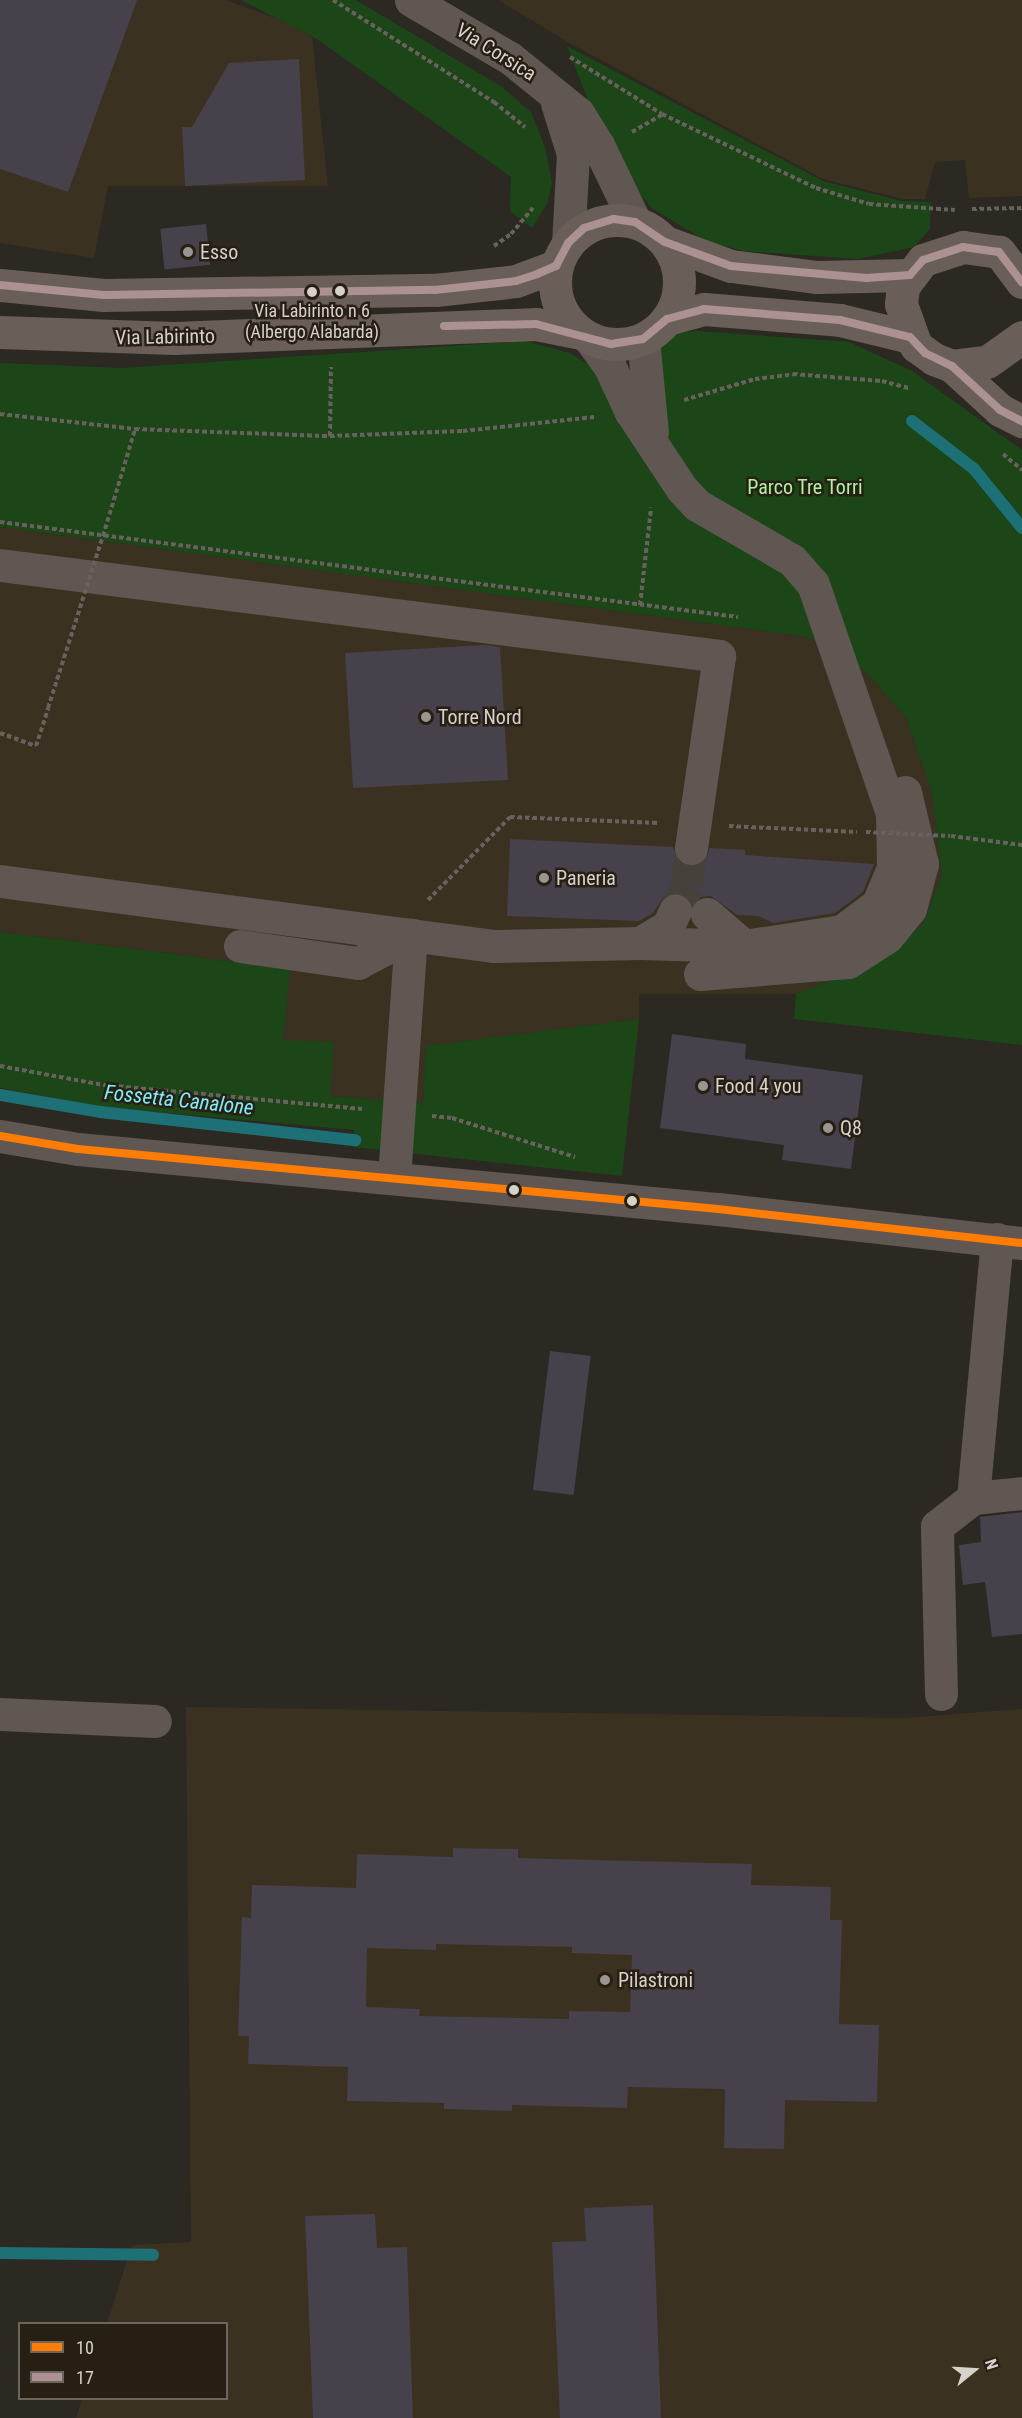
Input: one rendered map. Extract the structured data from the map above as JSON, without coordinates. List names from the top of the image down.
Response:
{
  "streets": {
    "main road": ["Via Corsica", "Via Labirinto"]
  },
  "crossings": [
    ["Via Corsica", "Via Labirinto"]
  ],
  "water": ["Fossetta Canalone"],
  "parks": ["Parco Tre Torri"],
  "places": [
    "Esso",
    "Via Labirinto n 6 (Albergo Alabarda)",
    "Torre Nord",
    "Paneria",
    "Food 4 you",
    "Q8",
    "Pilastroni"
  ],
  "lines": ["transit line 17", "transit line 10"],
  "legend": ["10", "17"],
  "north": "right"
}
